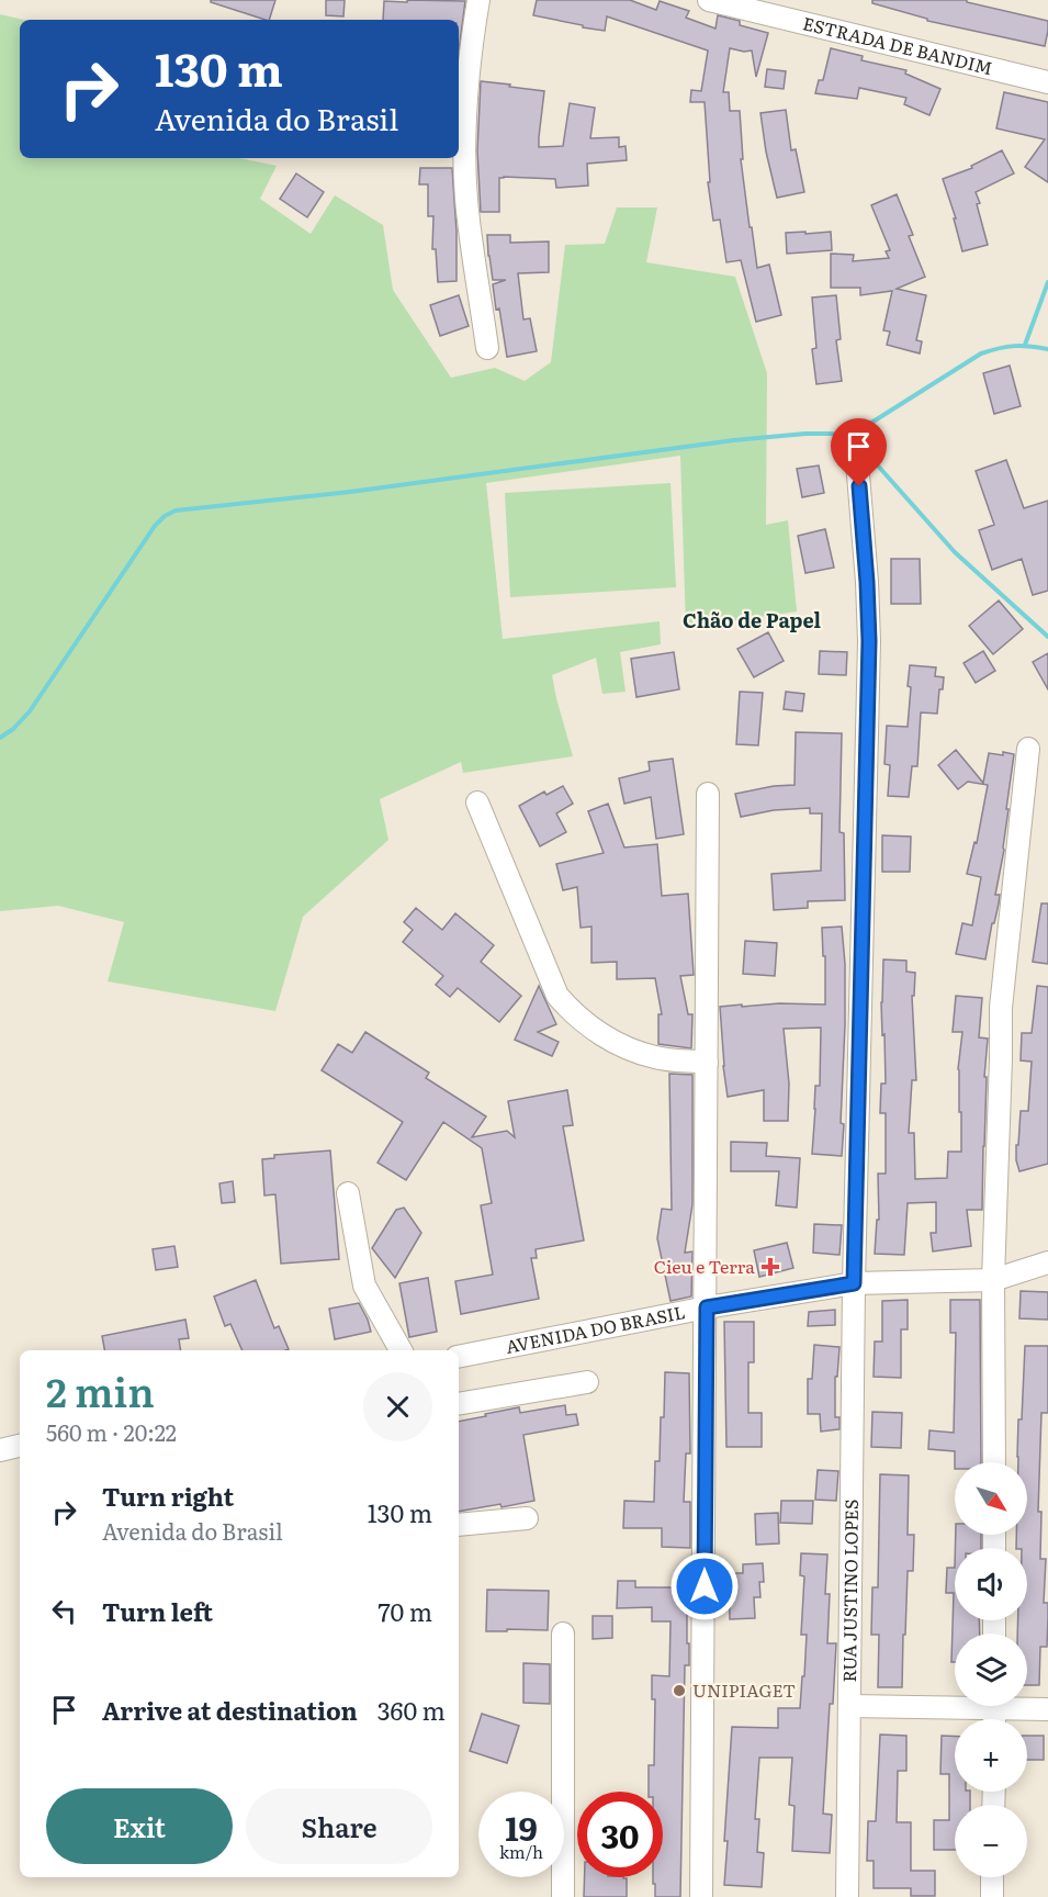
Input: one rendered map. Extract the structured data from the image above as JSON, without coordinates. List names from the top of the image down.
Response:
{
  "streets": {
    "street": ["ESTRADA DE BANDIM", "AVENIDA DO BRASIL", "RUA JUSTINO LOPES"]
  },
  "crossings": [
    ["AVENIDA DO BRASIL", "RUA JUSTINO LOPES"]
  ],
  "districts": ["Chão de Papel"],
  "places": {
    "health": ["Cieu e Terra"],
    "other": ["UNIPIAGET"]
  },
  "north": "bottom right",
  "page": {
    "turn": ["130 m", "Avenida do Brasil"],
    "heading": ["2 min", "560 m · 20:22"],
    "map_buttons": ["+", "−"],
    "list": [
      {
        "name": "Turn right",
        "note": "Avenida do Brasil",
        "value": "130 m"
      },
      {
        "name": "Turn left",
        "value": "70 m"
      },
      {
        "name": "Arrive at destination",
        "value": "360 m"
      }
    ],
    "buttons": ["Exit", "Share"],
    "speed": "19 km/h",
    "limit": "30"
  }
}
